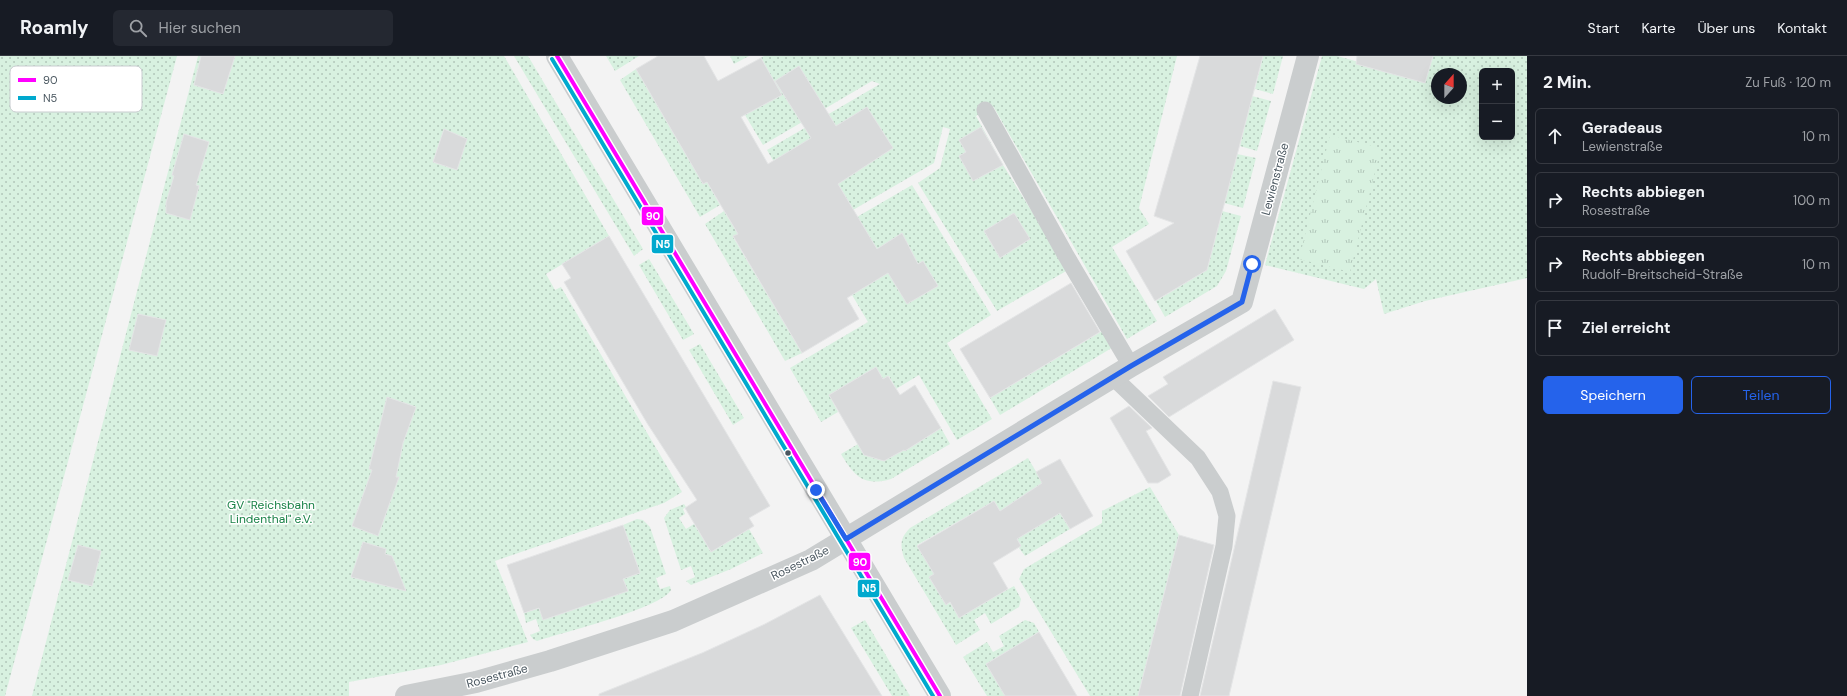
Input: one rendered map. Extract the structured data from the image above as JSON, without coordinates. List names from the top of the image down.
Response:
{
  "streets": {
    "street": ["Lewienstraße", "Rosestraße"]
  },
  "crossings": [
    ["Lewienstraße", "Rosestraße"]
  ],
  "parks": ["GV \"Reichsbahn Lindenthal\" e.V."],
  "lines": ["transit line 90", "transit line N5"],
  "legend": ["90", "N5"],
  "north": "top",
  "page": {
    "header": "Roamly",
    "search": "Hier suchen",
    "nav": [
      "Start",
      "Karte",
      "Über uns",
      "Kontakt"
    ],
    "heading": ["2 Min.", "Zu Fuß · 120 m"],
    "map_buttons": ["+", "−"],
    "list": [
      ["Geradeaus", "Lewienstraße", "10 m"],
      ["Rechts abbiegen", "Rosestraße", "100 m"],
      ["Rechts abbiegen", "Rudolf-Breitscheid-Straße", "10 m"],
      "Ziel erreicht"
    ],
    "buttons": ["Speichern", "Teilen"]
  }
}
